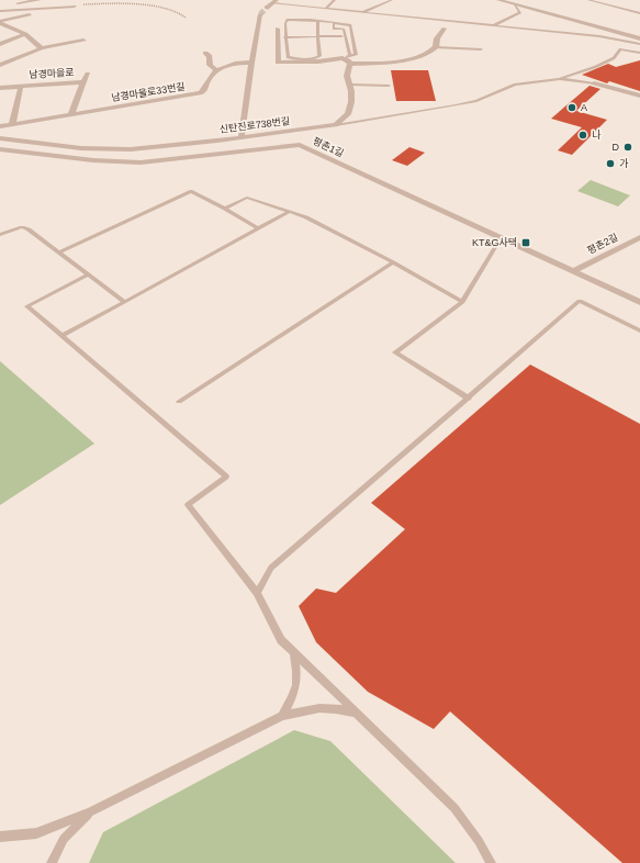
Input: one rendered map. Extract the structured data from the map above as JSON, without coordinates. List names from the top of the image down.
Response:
{
  "streets": {
    "street": [
      "남경마을로",
      "남경마을로33번길",
      "신탄진로738번길",
      "평촌1길",
      "평촌2길"
    ]
  },
  "crossings": [
    ["남경마을로", "남경마을로33번길"],
    ["평촌1길", "평촌2길"]
  ],
  "places": {
    "other": [
      "A",
      "나",
      "D",
      "가"
    ],
    "transit": ["KT&G사택"]
  }
}
